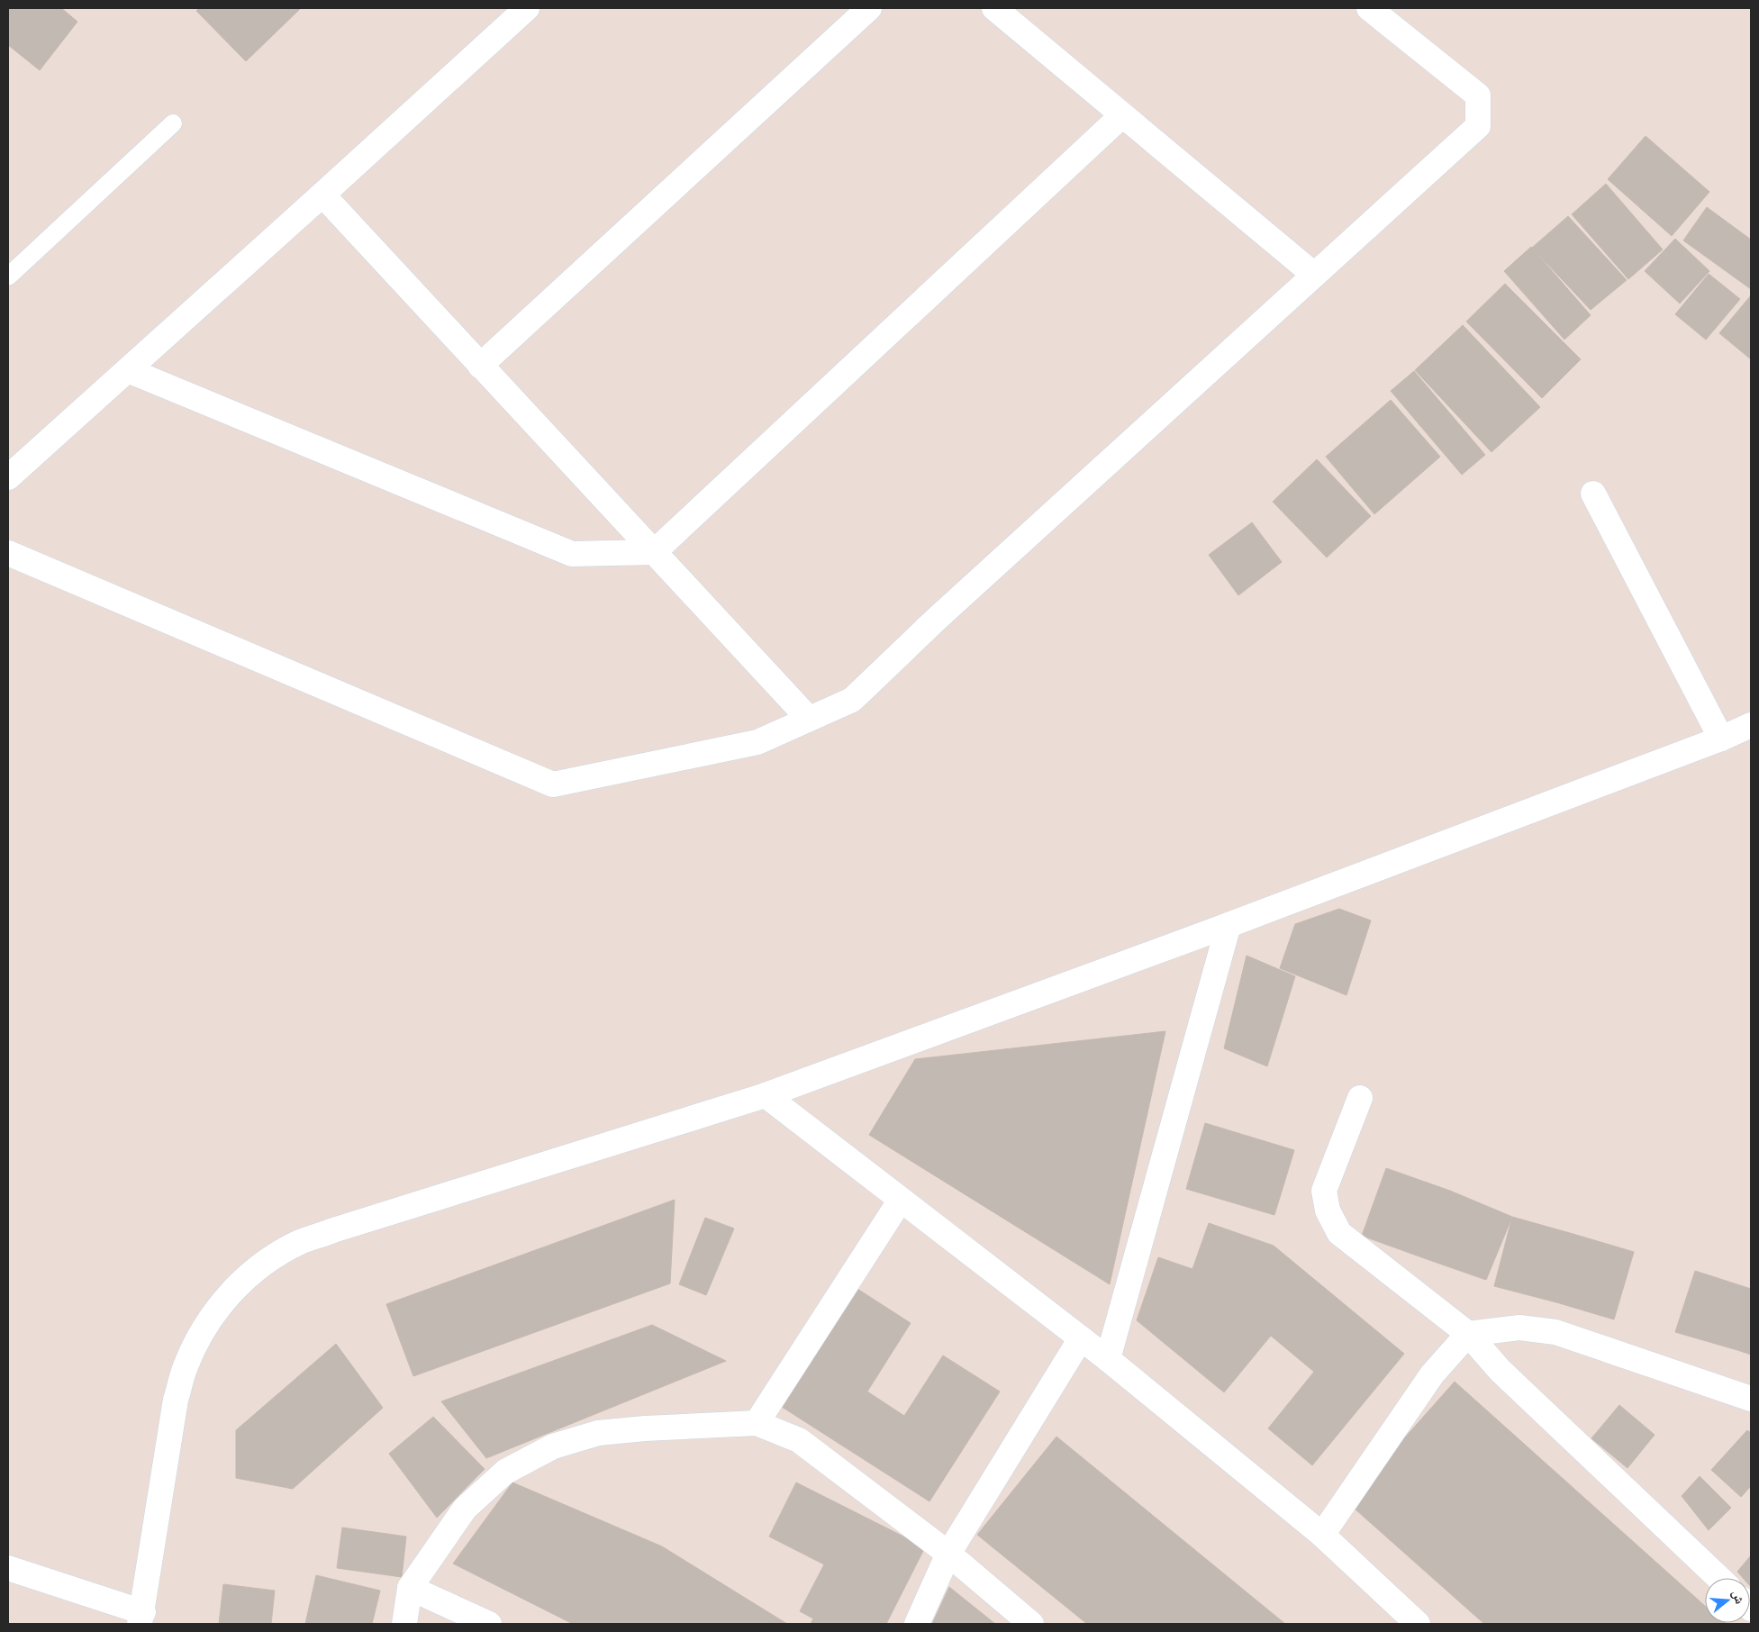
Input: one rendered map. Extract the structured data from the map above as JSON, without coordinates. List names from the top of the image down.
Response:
{
  "north": "right"
}
